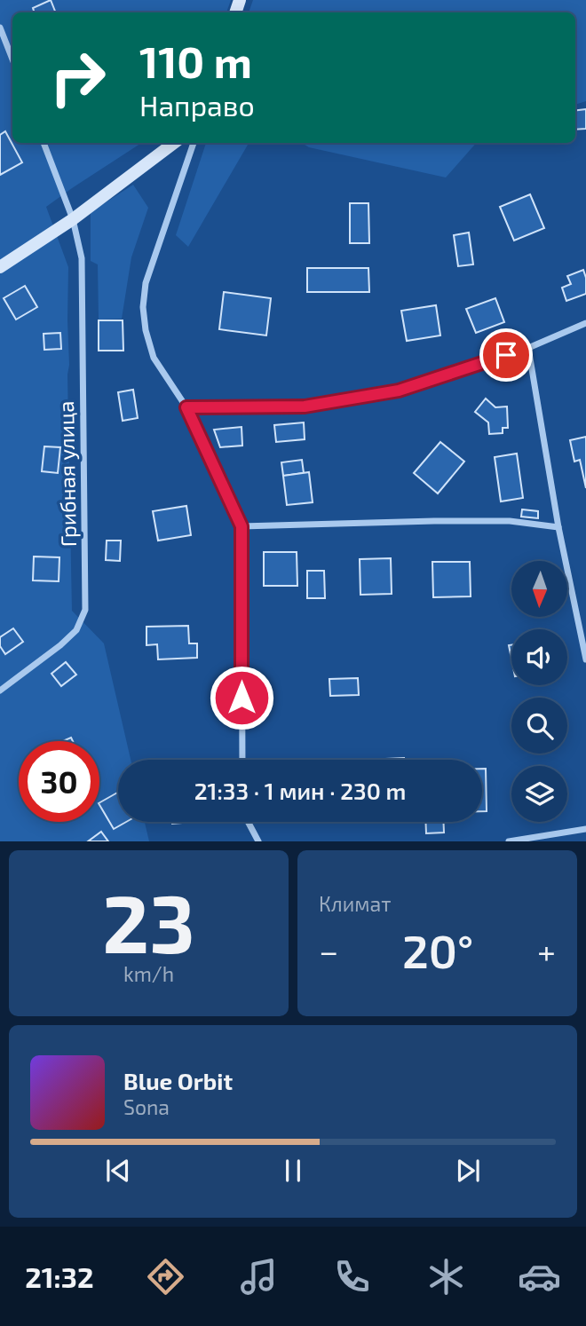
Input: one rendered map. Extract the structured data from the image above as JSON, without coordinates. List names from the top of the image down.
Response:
{
  "streets": {
    "street": ["Грибная улица"]
  },
  "north": "bottom",
  "page": {
    "turn": ["110 m", "Направо"],
    "limit": "30",
    "trip": "21:33 · 1 мин · 230 m",
    "tile": [
      ["23", "km/h"],
      "Климат"
    ],
    "heat": ["−", "20°", "+"],
    "song": ["Blue Orbit", "Sona"],
    "tabs": "21:32"
  }
}
